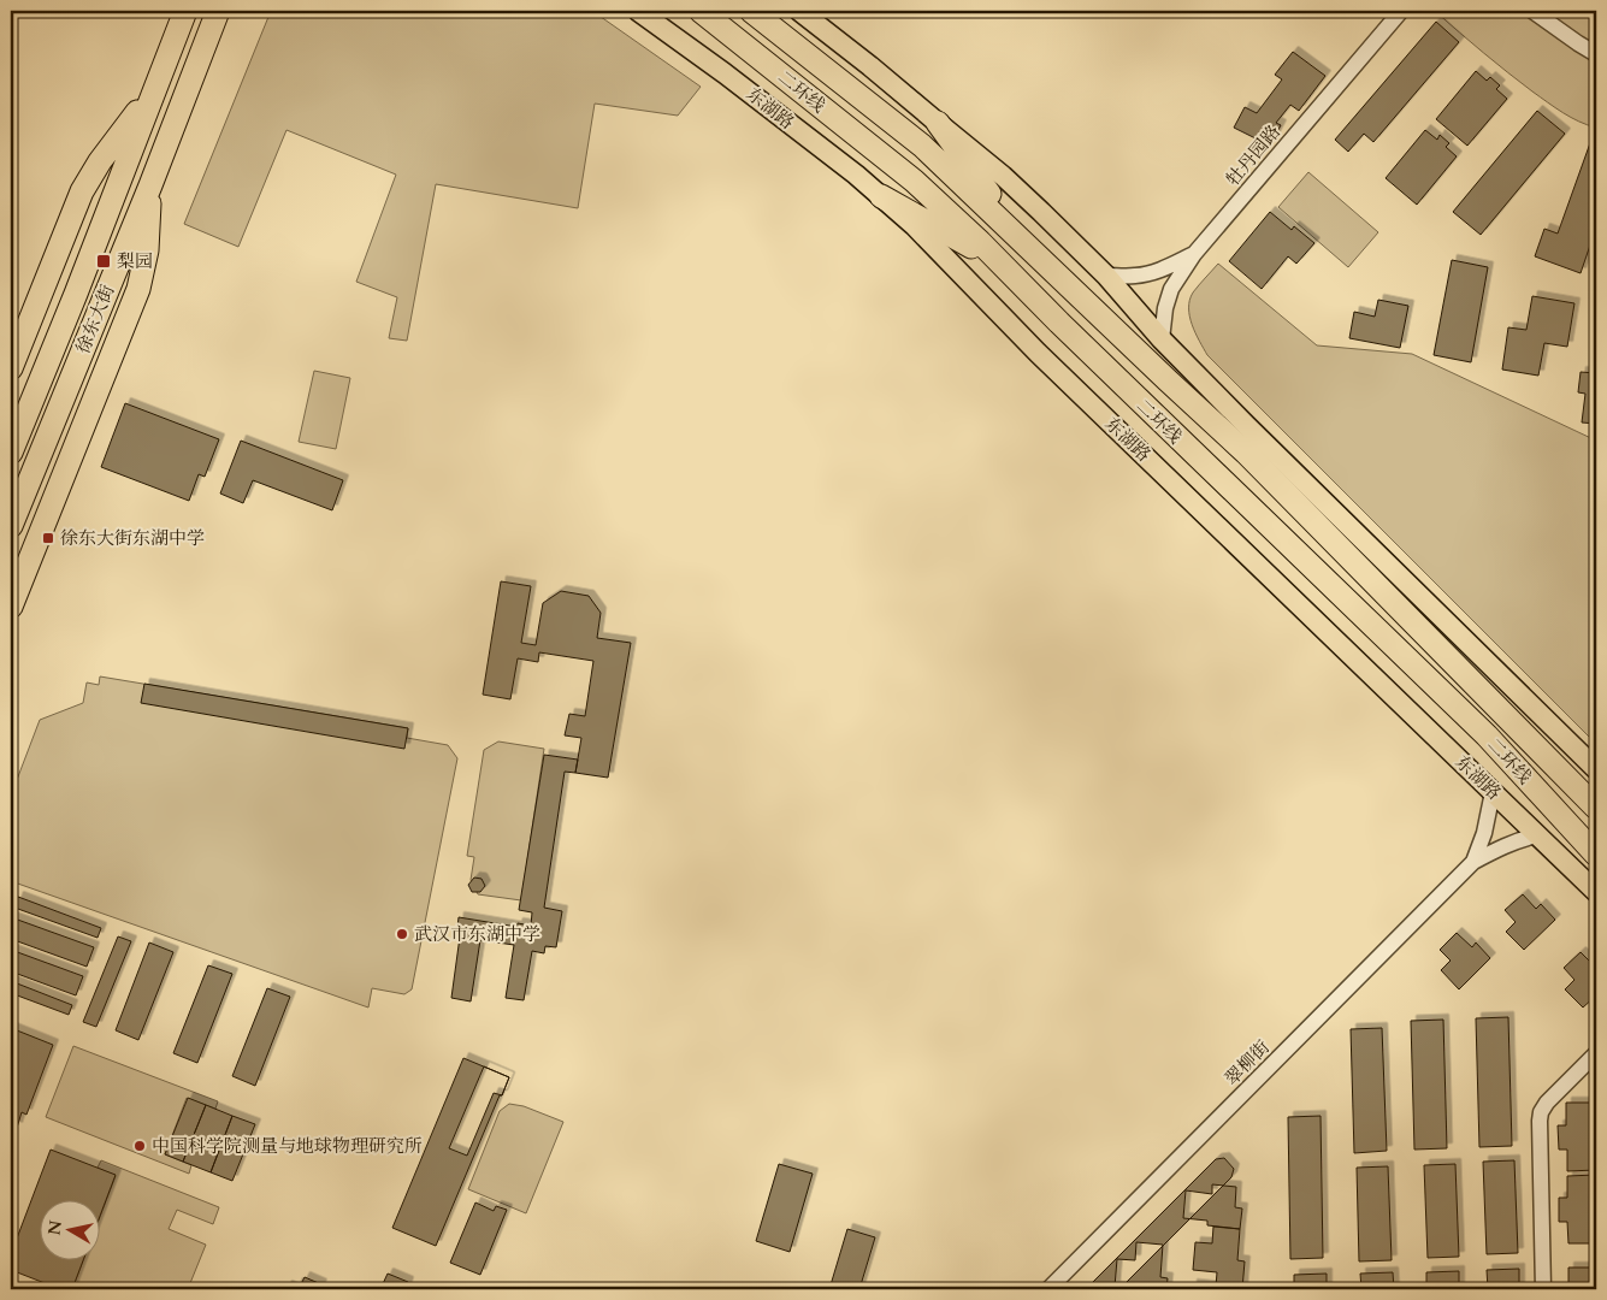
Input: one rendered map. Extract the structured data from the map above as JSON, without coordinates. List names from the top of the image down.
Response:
{
  "streets": {
    "highway": ["二环线", "徐东大街"],
    "main road": ["东湖路"],
    "street": ["牡丹园路", "翠柳街"]
  },
  "places": {
    "transit": ["梨园", "徐东大街东湖中学"],
    "other": ["武汉市东湖中学", "中国科学院测量与地球物理研究所"]
  },
  "north": "left"
}
